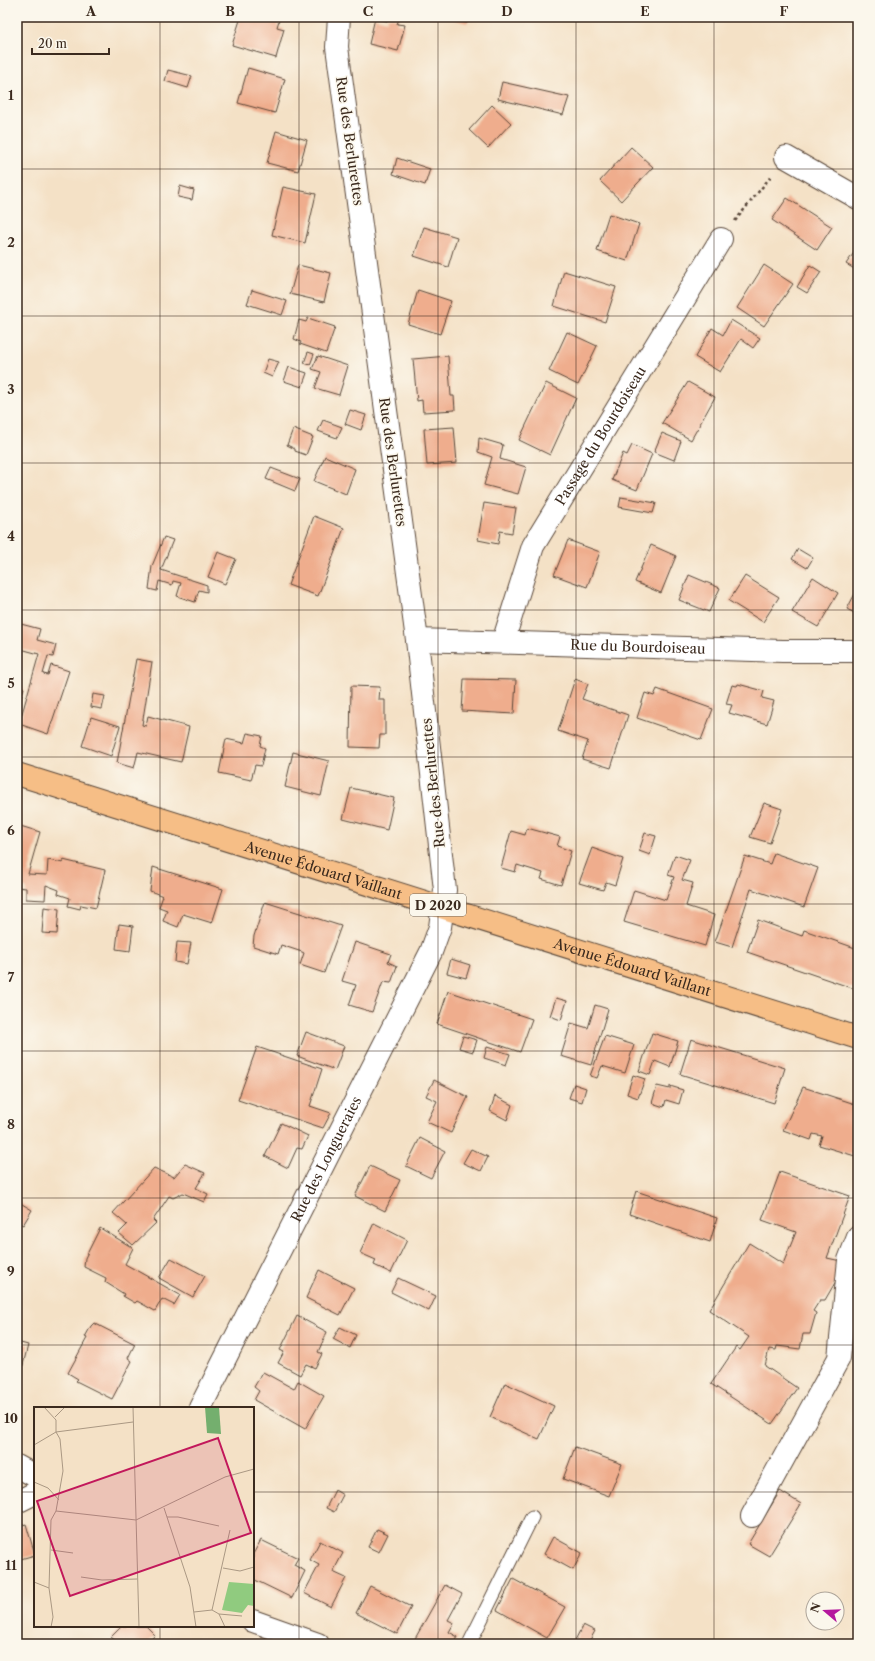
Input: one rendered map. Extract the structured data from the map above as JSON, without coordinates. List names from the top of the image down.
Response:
{
  "streets": {
    "main road": ["Avenue Édouard Vaillant", "D 2020"],
    "street": [
      "Rue des Berlurettes",
      "Passage du Bourdoiseau",
      "Rue du Bourdoiseau",
      "Rue des Longueraies"
    ]
  },
  "crossings": [
    ["Rue des Berlurettes", "Rue du Bourdoiseau"],
    ["Rue des Berlurettes", "Avenue Édouard Vaillant"],
    ["Rue des Berlurettes", "Rue des Longueraies"],
    ["Passage du Bourdoiseau", "Rue du Bourdoiseau"],
    ["Avenue Édouard Vaillant", "Rue des Longueraies"]
  ],
  "scale_bar": "20 m",
  "north": "left",
  "grid": {
    "columns": [
      "A",
      "B",
      "C",
      "D",
      "E",
      "F"
    ],
    "rows": [
      "1",
      "2",
      "3",
      "4",
      "5",
      "6",
      "7",
      "8",
      "9",
      "10",
      "11"
    ]
  }
}
